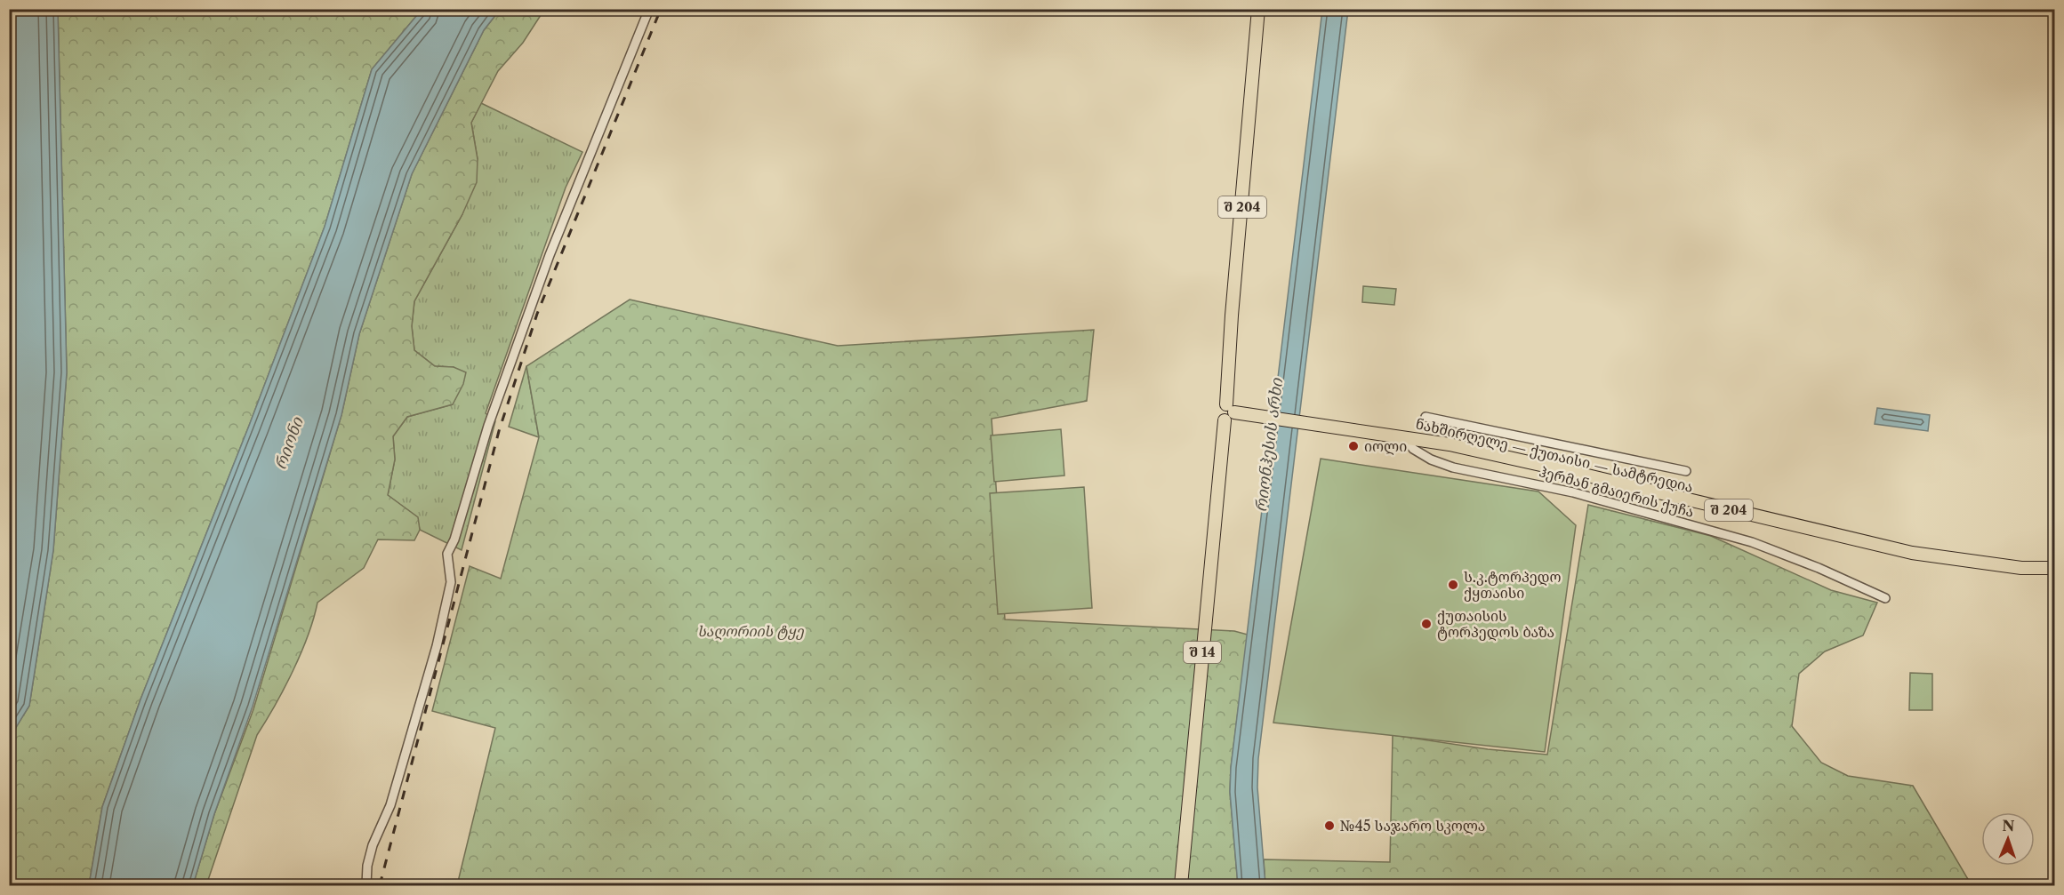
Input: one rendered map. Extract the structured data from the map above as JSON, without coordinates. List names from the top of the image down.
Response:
{
  "streets": {
    "main road": ["შ 204", "ნახშირღელე — ქუთაისი — სამტრედია", "შ 14"],
    "street": ["ჰერმან გმაიერის ქუჩა"]
  },
  "crossings": [
    ["შ 204", "ნახშირღელე — ქუთაისი — სამტრედია"],
    ["შ 204", "შ 14"],
    ["ნახშირღელე — ქუთაისი — სამტრედია", "ჰერმან გმაიერის ქუჩა"],
    ["ნახშირღელე — ქუთაისი — სამტრედია", "შ 14"]
  ],
  "water": ["რიონი", "რიონჰესის არხი"],
  "parks": ["საღორიის ტყე"],
  "places": [
    "იოლი",
    "ს.კ.ტორპედო ქყთაისი",
    "ქუთაისის ტორპედოს ბაზა",
    "№45 საჯარო სკოლა"
  ],
  "north": "top"
}
